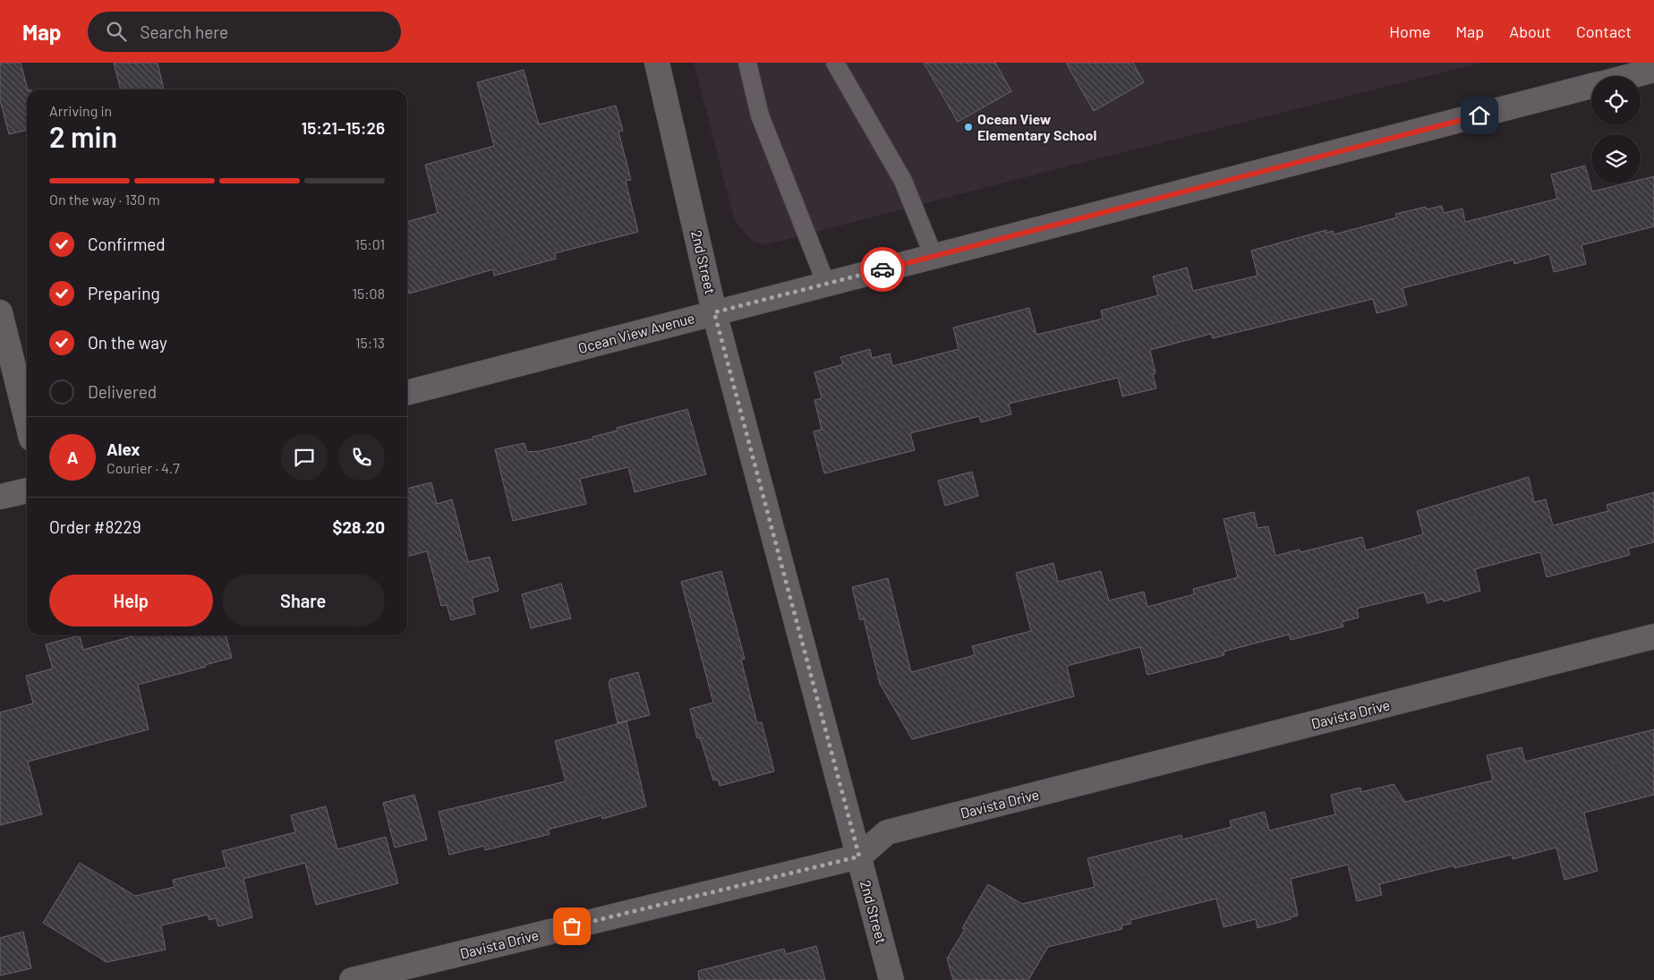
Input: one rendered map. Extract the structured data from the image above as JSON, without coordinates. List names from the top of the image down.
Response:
{
  "streets": {
    "street": ["2nd Street", "Ocean View Avenue", "Davista Drive"]
  },
  "crossings": [
    ["2nd Street", "Ocean View Avenue"],
    ["2nd Street", "Davista Drive"]
  ],
  "places": ["Ocean View Elementary School"],
  "page": {
    "header": "Map",
    "search": "Search here",
    "nav": [
      "Home",
      "Map",
      "About",
      "Contact"
    ],
    "heading": ["2 min", "Arriving in", "15:21–15:26"],
    "panel": [
      "Alex",
      "Courier · 4.7",
      "Order #8229",
      "$28.20"
    ],
    "bar": "On the way · 130 m",
    "list": [
      ["Confirmed", "15:01"],
      ["Preparing", "15:08"],
      ["On the way", "15:13"],
      "Delivered"
    ],
    "round": "A",
    "buttons": ["Help", "Share"]
  }
}
